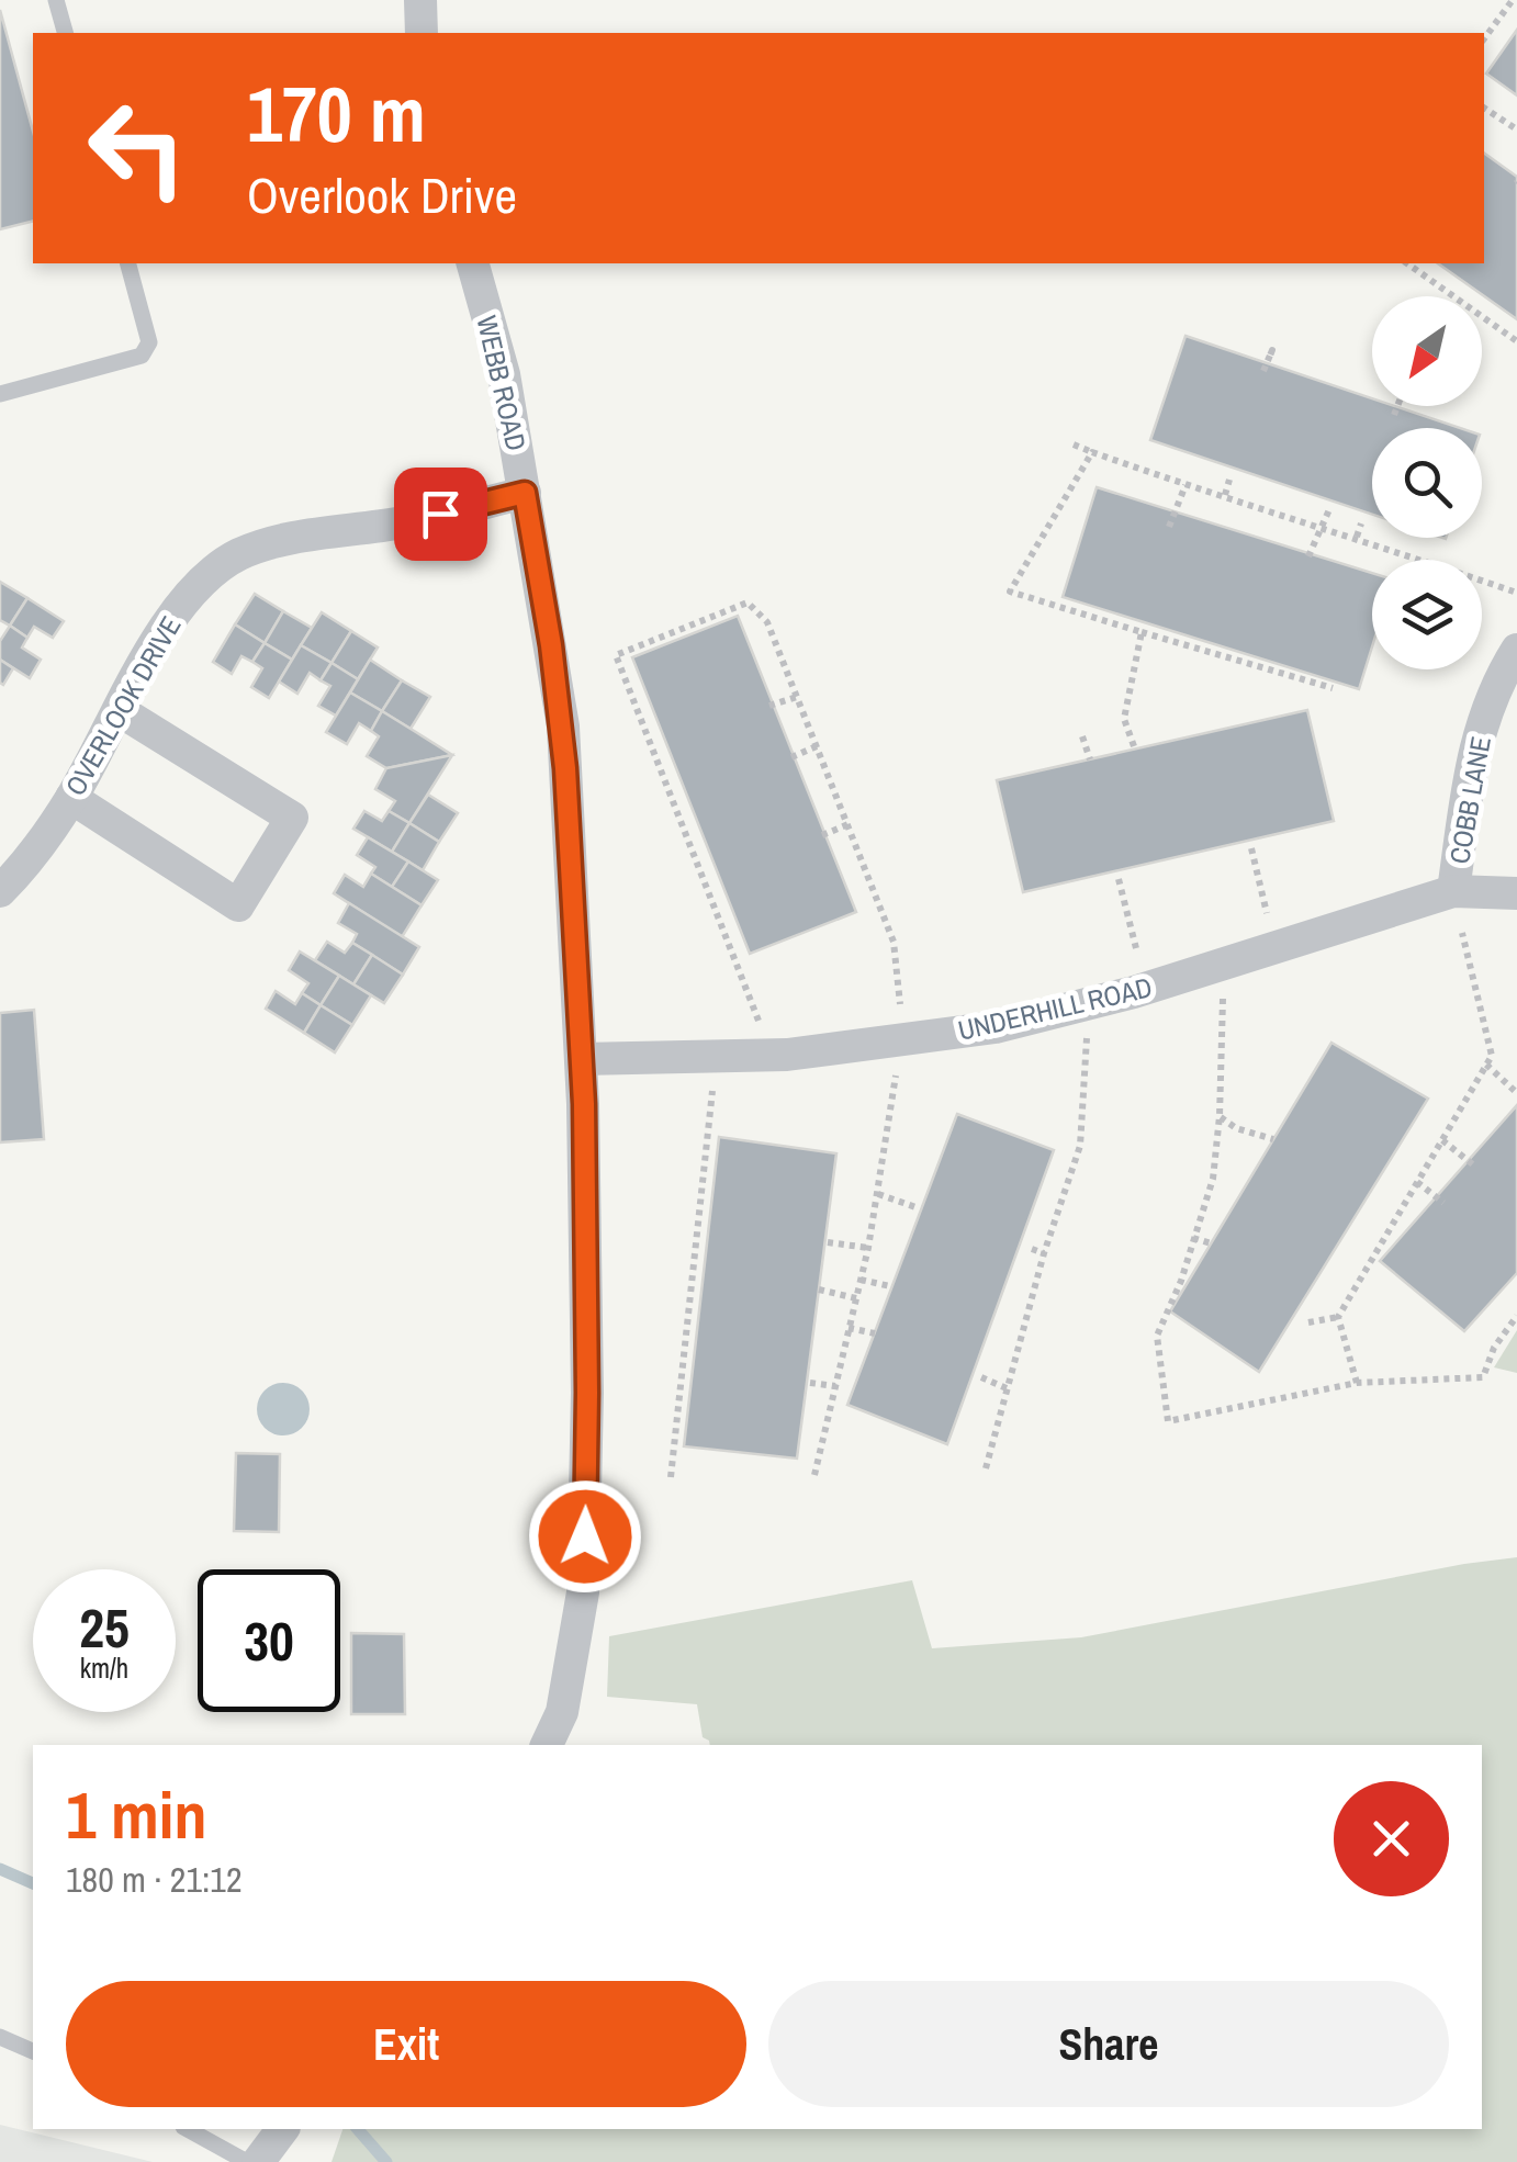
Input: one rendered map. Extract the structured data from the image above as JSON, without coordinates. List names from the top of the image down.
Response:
{
  "streets": {
    "street": [
      "WEBB ROAD",
      "OVERLOOK DRIVE",
      "COBB LANE",
      "UNDERHILL ROAD"
    ]
  },
  "crossings": [
    ["WEBB ROAD", "OVERLOOK DRIVE"],
    ["WEBB ROAD", "UNDERHILL ROAD"],
    ["COBB LANE", "UNDERHILL ROAD"]
  ],
  "north": "bottom left",
  "page": {
    "turn": ["170 m", "Overlook Drive"],
    "speed": "25 km/h",
    "limit": "30",
    "heading": ["1 min", "180 m · 21:12"],
    "buttons": ["Exit", "Share"]
  }
}
